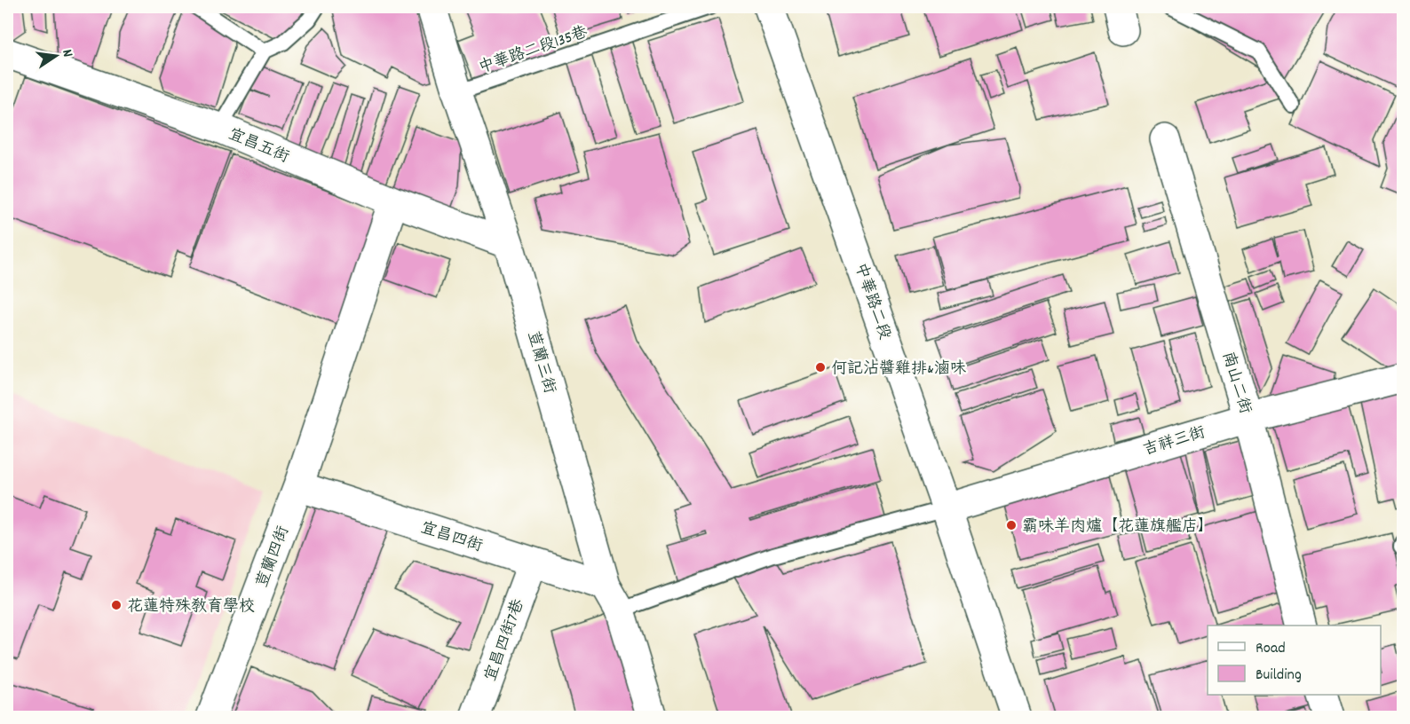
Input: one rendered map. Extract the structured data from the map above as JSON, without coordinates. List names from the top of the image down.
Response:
{
  "streets": {
    "street": [
      "宜昌五街",
      "中華路二段",
      "荳蘭三街",
      "南山二街",
      "吉祥三街",
      "宜昌四街",
      "荳蘭四街",
      "宜昌四街7巷"
    ],
    "lane": ["中華路二段135巷"]
  },
  "crossings": [
    ["中華路二段135巷", "荳蘭三街"],
    ["宜昌五街", "荳蘭三街"],
    ["宜昌五街", "荳蘭四街"],
    ["中華路二段", "吉祥三街"],
    ["荳蘭三街", "宜昌四街"],
    ["南山二街", "吉祥三街"],
    ["宜昌四街", "荳蘭四街"],
    ["宜昌四街", "宜昌四街7巷"]
  ],
  "places": ["何記沾醬雞排&滷味", "霸味羊肉爐【花蓮旗艦店】", "花蓮特殊教育學校"],
  "legend": ["Road", "Building"],
  "north": "right"
}
